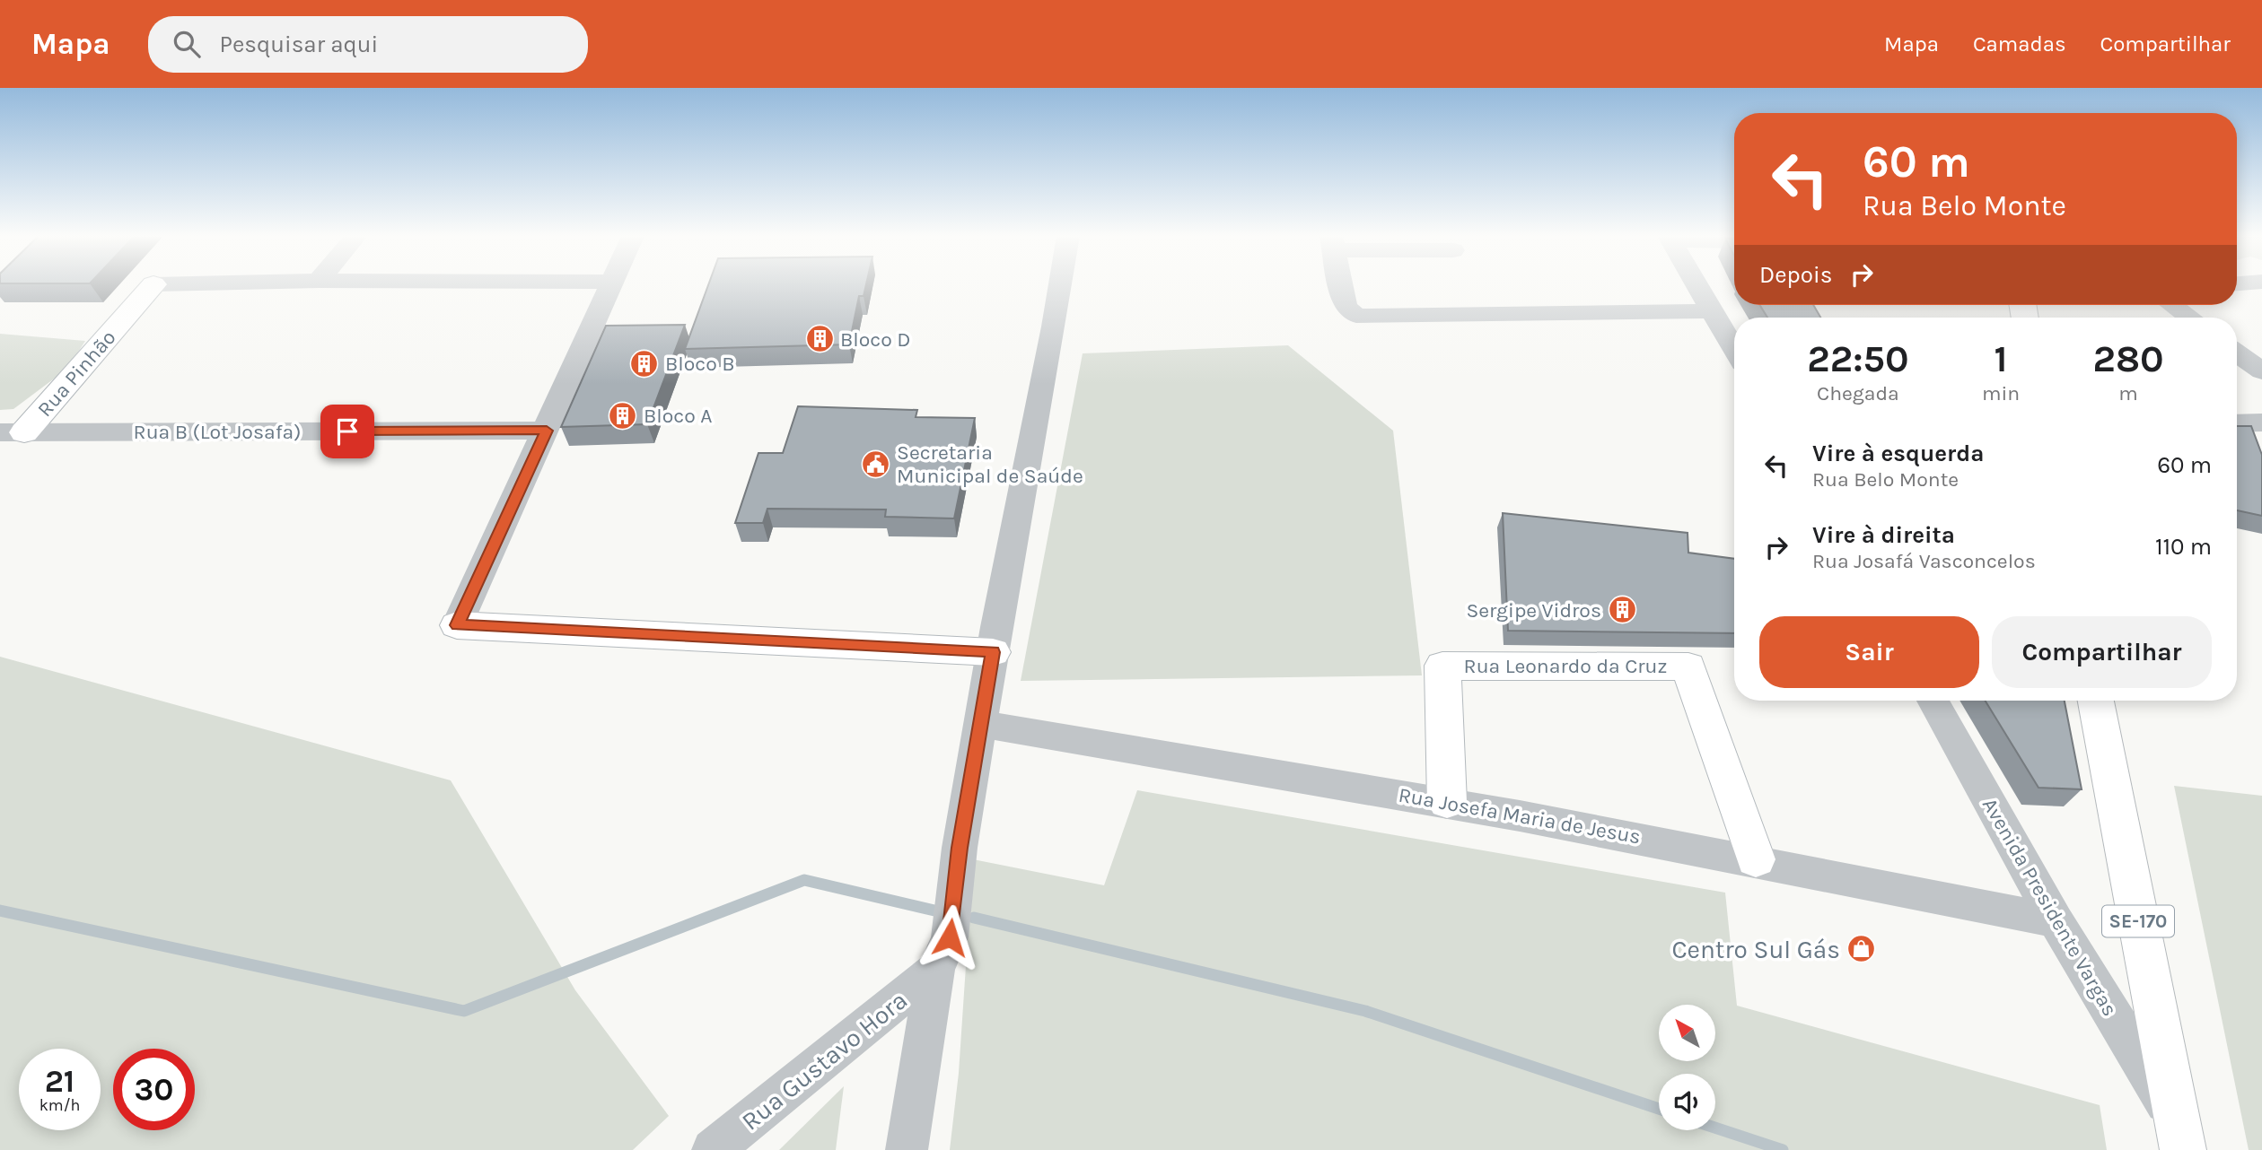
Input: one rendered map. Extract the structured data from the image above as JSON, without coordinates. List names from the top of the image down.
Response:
{
  "streets": {
    "street": [
      "Rua Pinhão",
      "Rua B (Lot Josafa)",
      "Rua Leonardo da Cruz",
      "Rua Josefa Maria de Jesus",
      "Avenida Presidente Vargas",
      "SE-170",
      "Rua Gustavo Hora"
    ]
  },
  "crossings": [
    ["Rua Pinhão", "Rua B (Lot Josafa)"],
    ["Rua Leonardo da Cruz", "Rua Josefa Maria de Jesus"],
    ["Rua Josefa Maria de Jesus", "Avenida Presidente Vargas"],
    ["Avenida Presidente Vargas", "SE-170"]
  ],
  "places": {
    "building": [
      "Bloco D",
      "Bloco B",
      "Bloco A",
      "Sergipe Vidros"
    ],
    "public building": ["Secretaria Municipal de Saúde"],
    "shop": ["Centro Sul Gás"]
  },
  "north": "top left",
  "page": {
    "header": "Mapa",
    "search": "Pesquisar aqui",
    "nav": ["Mapa", "Camadas", "Compartilhar"],
    "turn": ["60 m", "Rua Belo Monte"],
    "then": "Depois",
    "eta": [
      "22:50",
      "Chegada",
      "1",
      "min",
      "280",
      "m"
    ],
    "list": [
      {
        "name": "Vire à esquerda",
        "note": "Rua Belo Monte",
        "value": "60 m"
      },
      {
        "name": "Vire à direita",
        "note": "Rua Josafá Vasconcelos",
        "value": "110 m"
      }
    ],
    "buttons": ["Sair", "Compartilhar"],
    "speed": "21 km/h",
    "limit": "30"
  }
}
